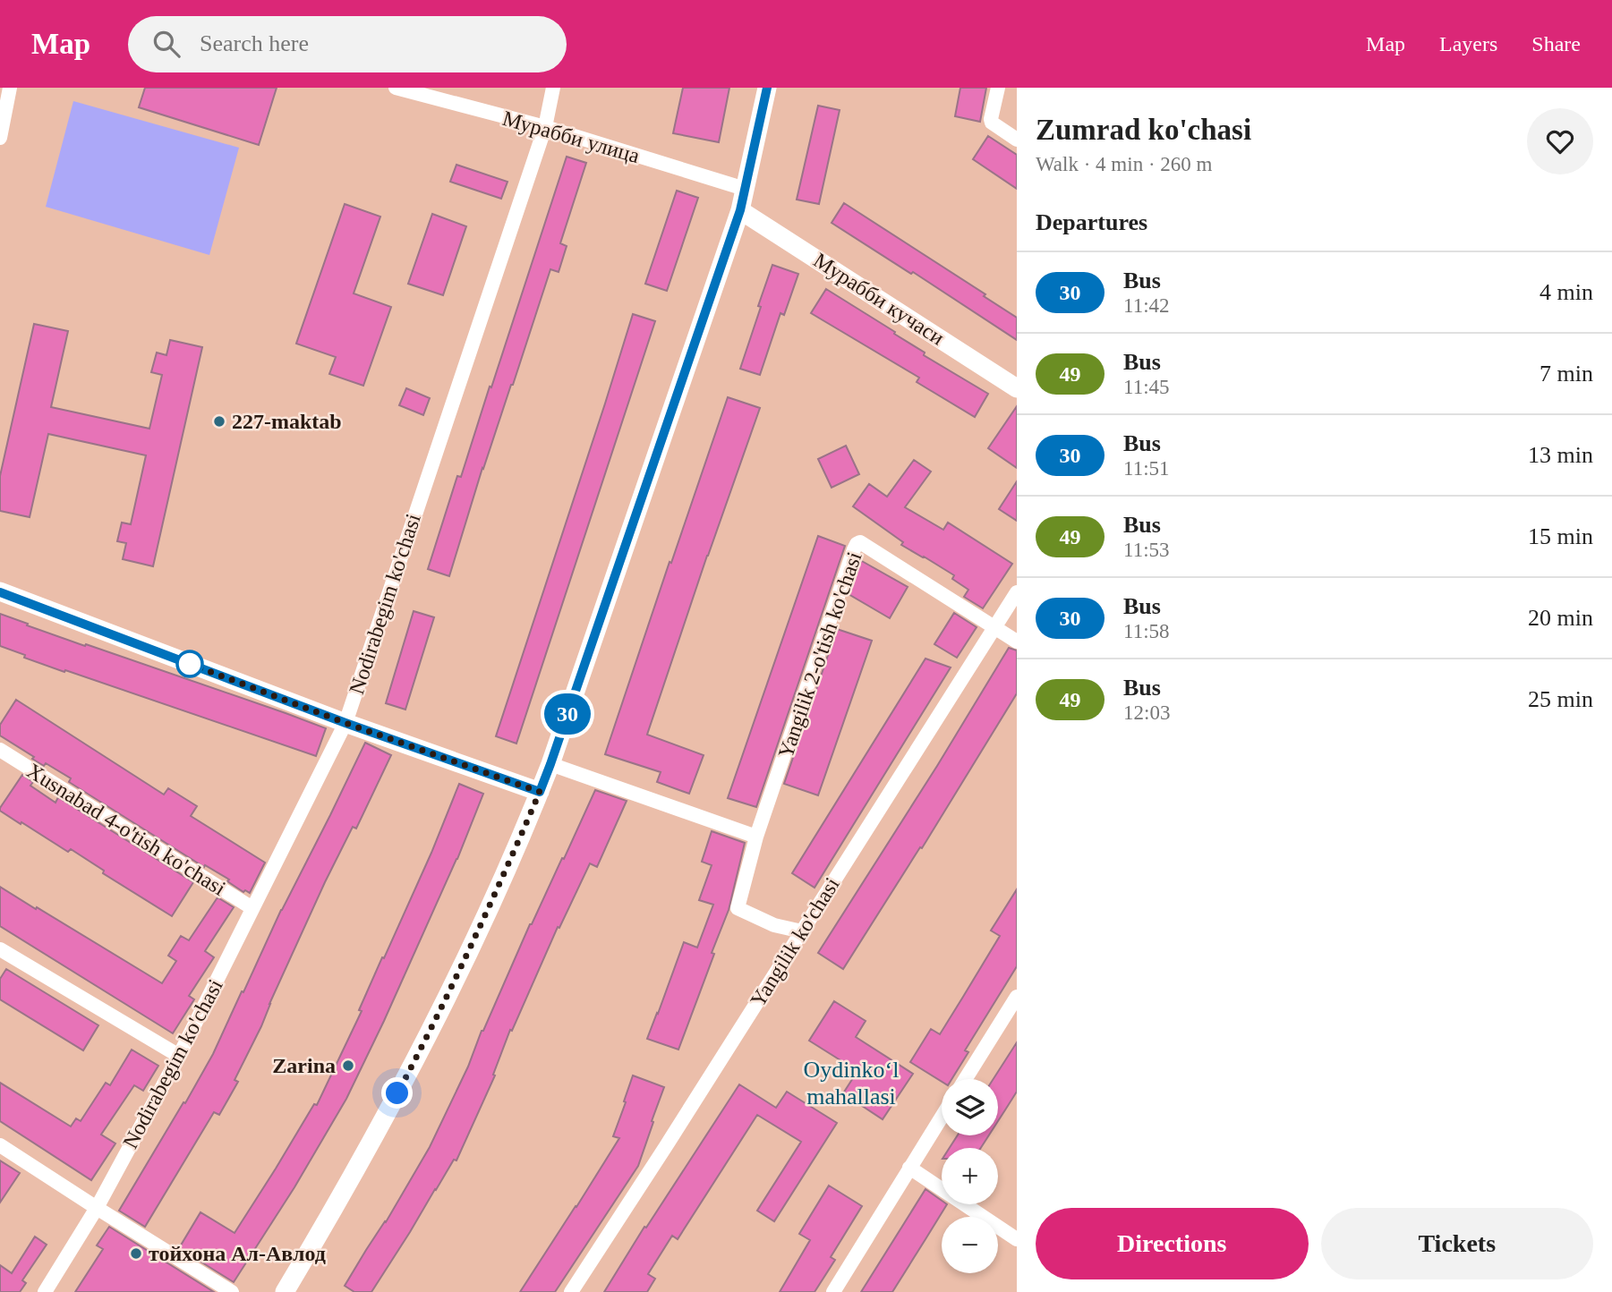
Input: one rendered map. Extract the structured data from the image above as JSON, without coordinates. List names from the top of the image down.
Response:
{
  "streets": {
    "main road": ["Мурабби кучаси"],
    "street": [
      "Мурабби улица",
      "Nodirabegim ko'chasi",
      "Yangilik 2-o'tish ko'chasi",
      "Xusnabad 4-o'tish ko'chasi",
      "Yangilik ko'chasi"
    ]
  },
  "crossings": [
    ["Мурабби улица", "Nodirabegim ko'chasi"],
    ["Nodirabegim ko'chasi", "Xusnabad 4-o'tish ko'chasi"],
    ["Yangilik 2-o'tish ko'chasi", "Yangilik ko'chasi"]
  ],
  "districts": ["Oydinkoʻl mahallasi"],
  "places": ["227-maktab", "Zarina", "тойхона Ал-Авлод"],
  "lines": ["bus line 30"],
  "page": {
    "header": "Map",
    "search": "Search here",
    "nav": ["Map", "Layers", "Share"],
    "on_map": "30",
    "heading": [
      ["Zumrad ko'chasi", "Walk · 4 min · 260 m"],
      "Departures"
    ],
    "list": [
      {
        "mark": "30",
        "name": "Bus",
        "note": "11:42",
        "value": "4 min"
      },
      {
        "mark": "49",
        "name": "Bus",
        "note": "11:45",
        "value": "7 min"
      },
      {
        "mark": "30",
        "name": "Bus",
        "note": "11:51",
        "value": "13 min"
      },
      {
        "mark": "49",
        "name": "Bus",
        "note": "11:53",
        "value": "15 min"
      },
      {
        "mark": "30",
        "name": "Bus",
        "note": "11:58",
        "value": "20 min"
      },
      {
        "mark": "49",
        "name": "Bus",
        "note": "12:03",
        "value": "25 min"
      }
    ],
    "map_buttons": ["+", "−"],
    "buttons": ["Directions", "Tickets"]
  }
}
